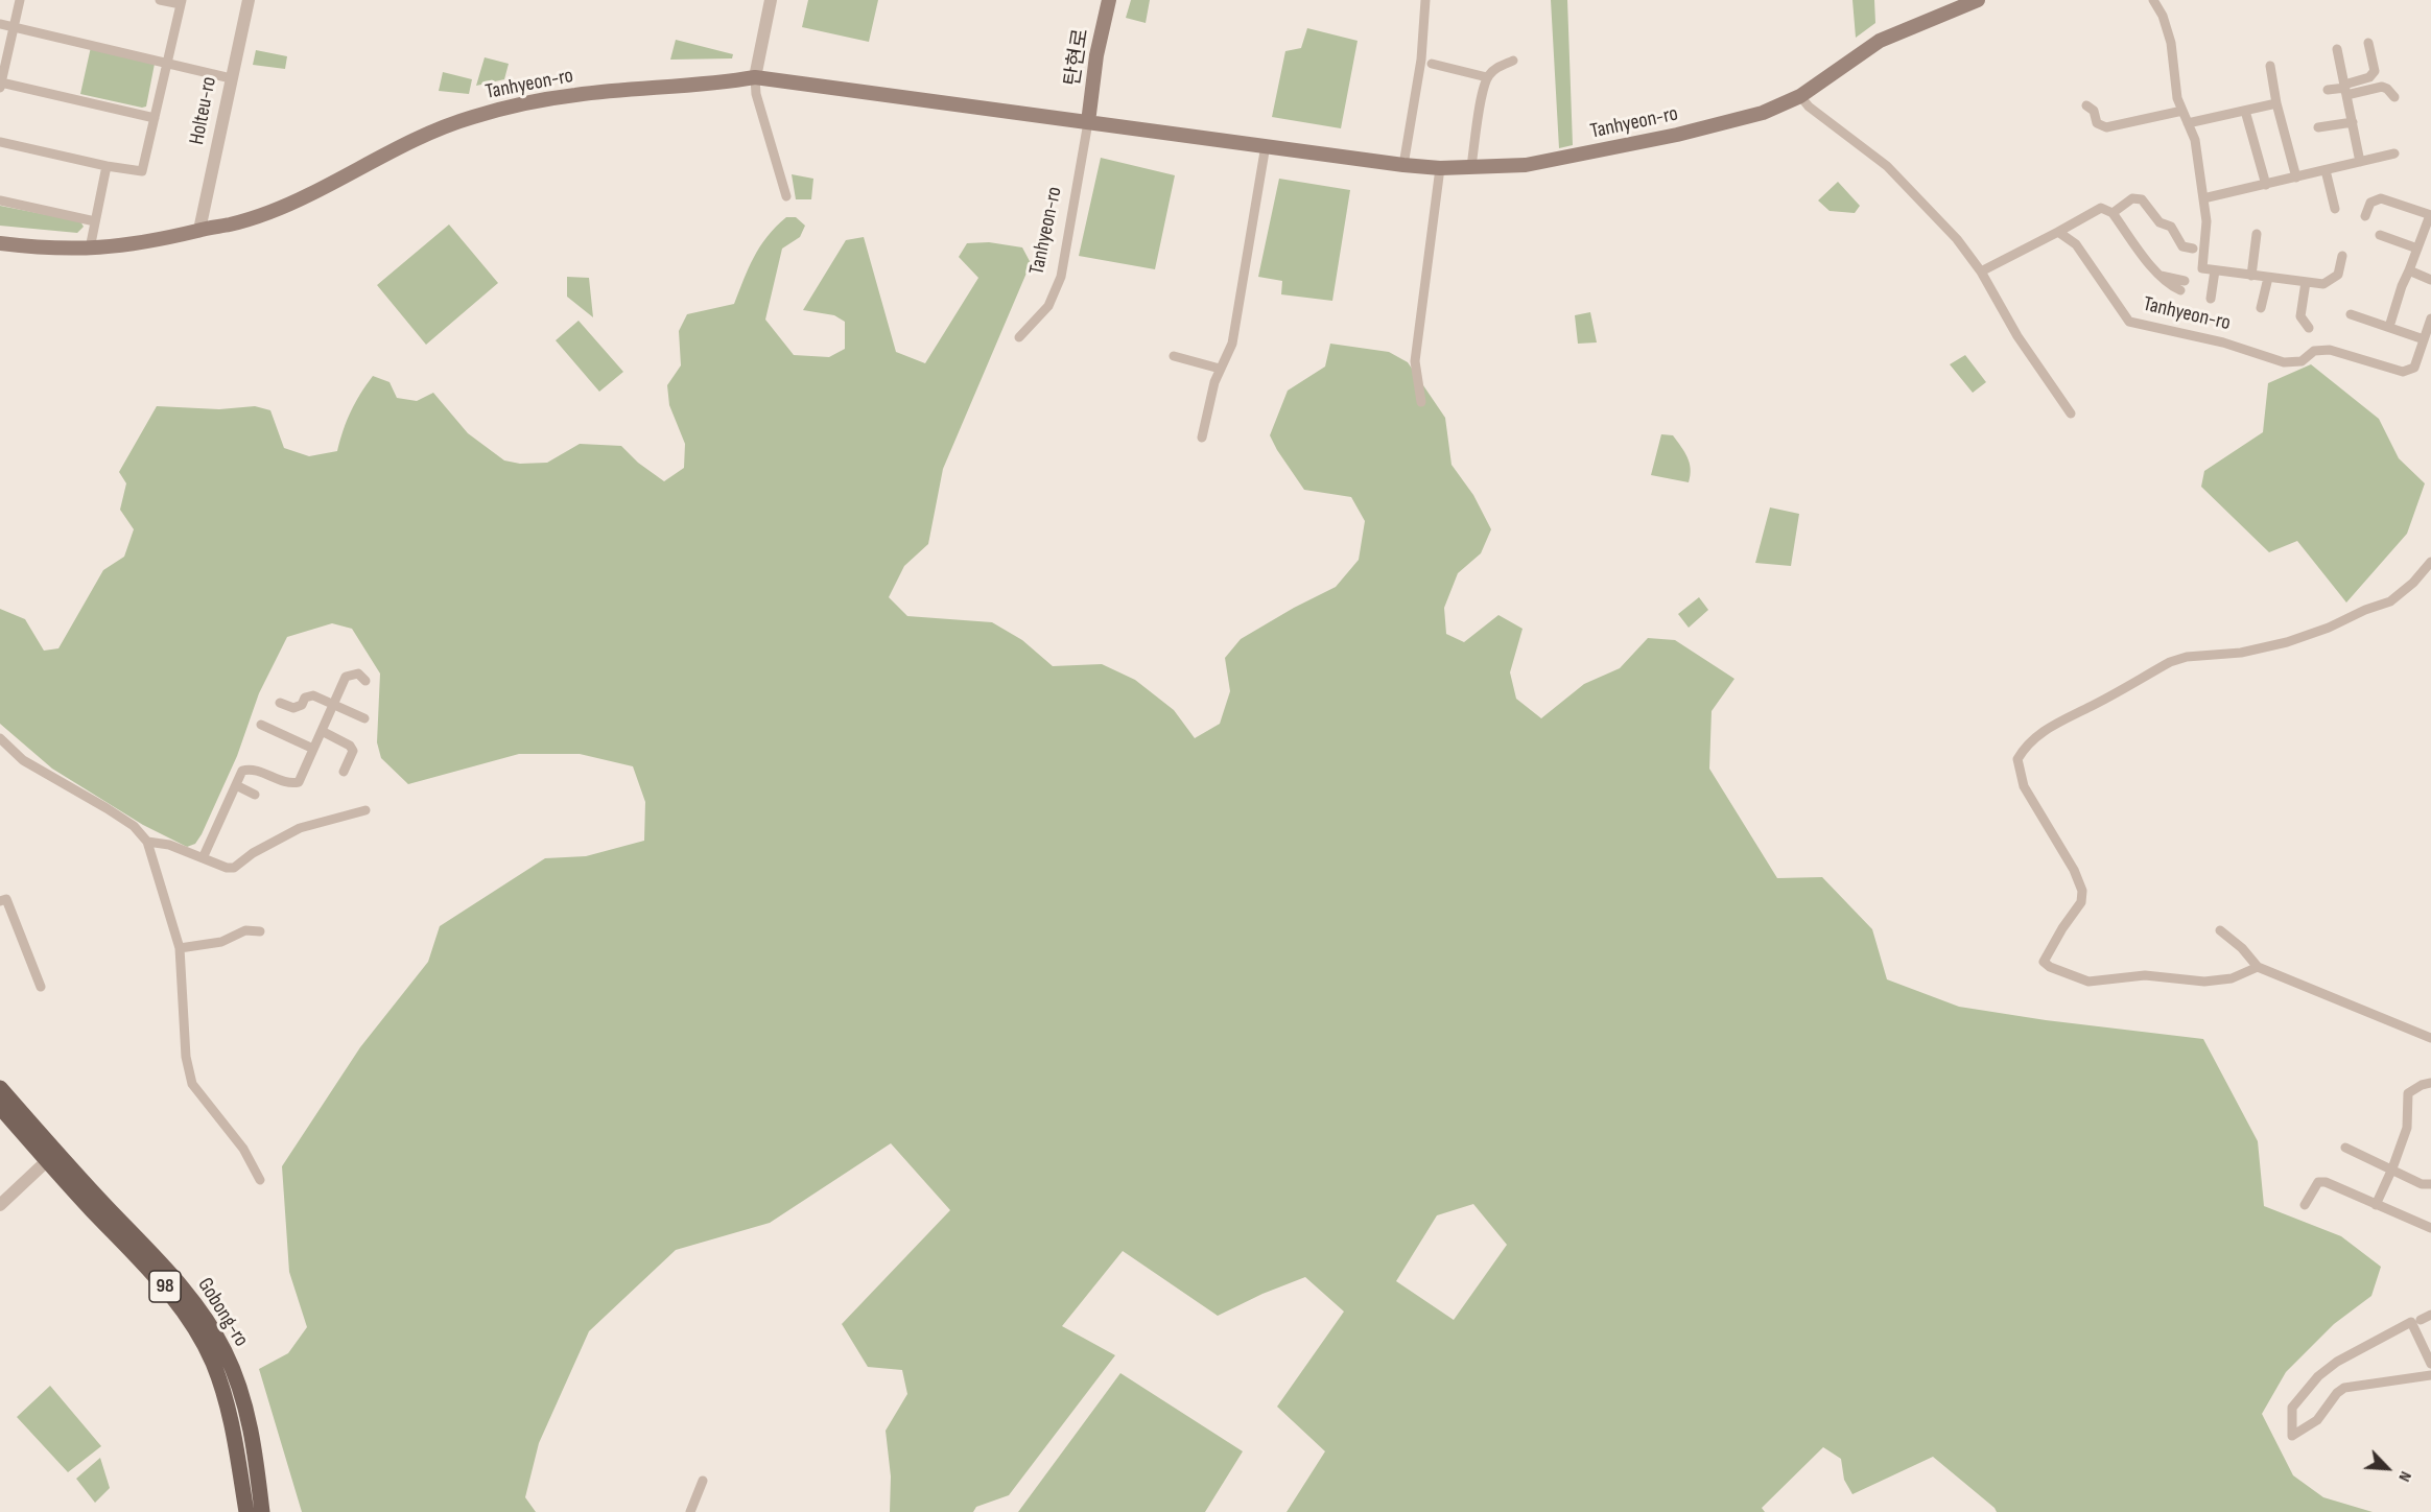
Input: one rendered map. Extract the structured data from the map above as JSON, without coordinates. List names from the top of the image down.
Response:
{
  "streets": {
    "main road": [
      "탄현로",
      "Tanhyeon-ro",
      "98",
      "Gobong-ro"
    ],
    "street": ["Holteu-ro"]
  },
  "crossings": [
    ["탄현로", "Tanhyeon-ro"],
    ["Tanhyeon-ro", "Holteu-ro"]
  ],
  "north": "bottom right"
}
